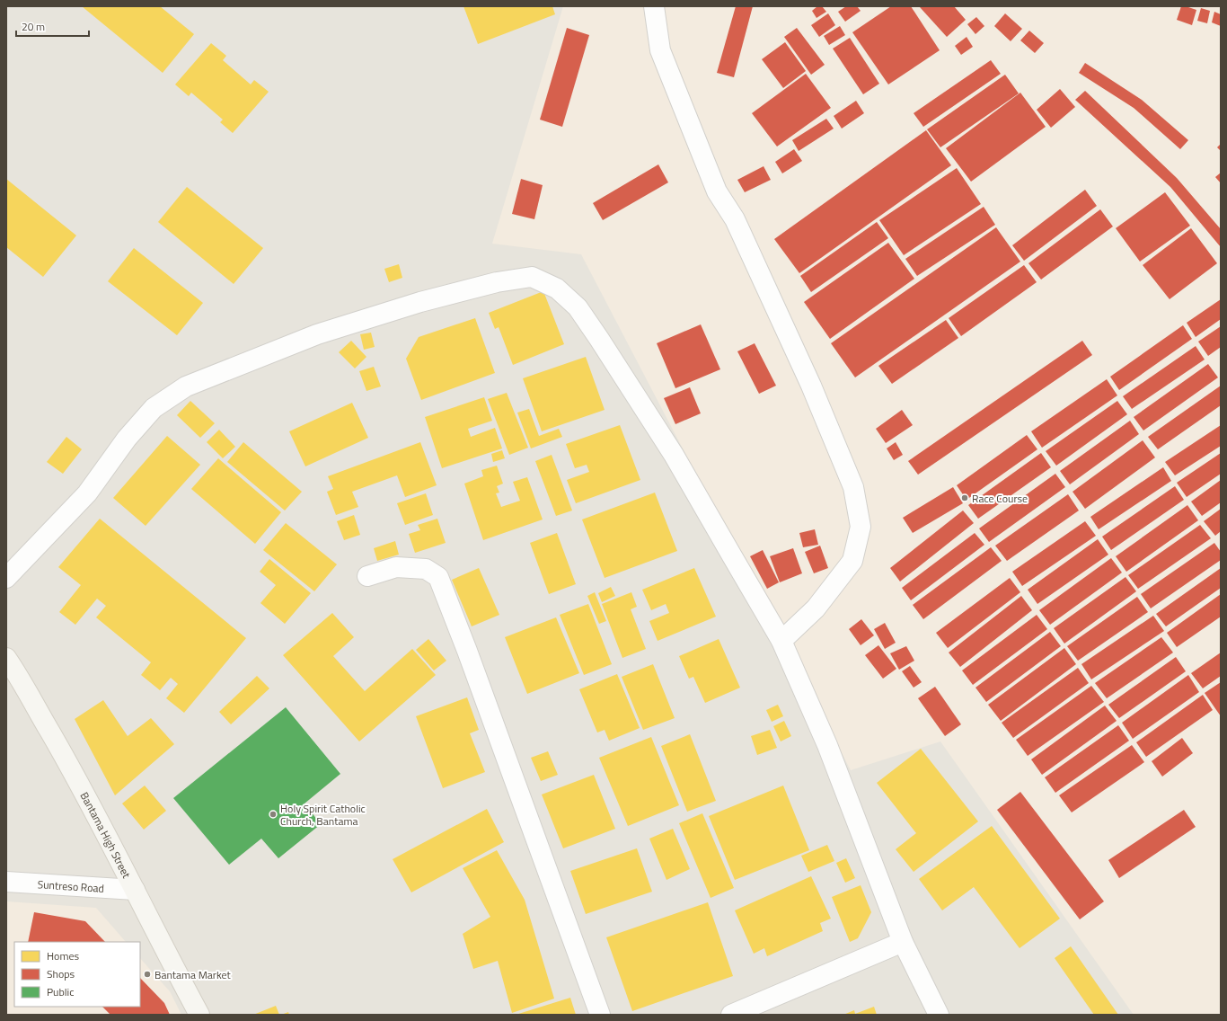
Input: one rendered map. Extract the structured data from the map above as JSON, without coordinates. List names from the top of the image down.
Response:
{
  "streets": {
    "main road": ["Bantama High Street"],
    "street": ["Suntreso Road"]
  },
  "crossings": [
    ["Bantama High Street", "Suntreso Road"]
  ],
  "places": ["Race Course", "Holy Spirit Catholic Church, Bantama", "Bantama Market"],
  "legend": ["Homes", "Shops", "Public"],
  "scale_bar": "20 m"
}
